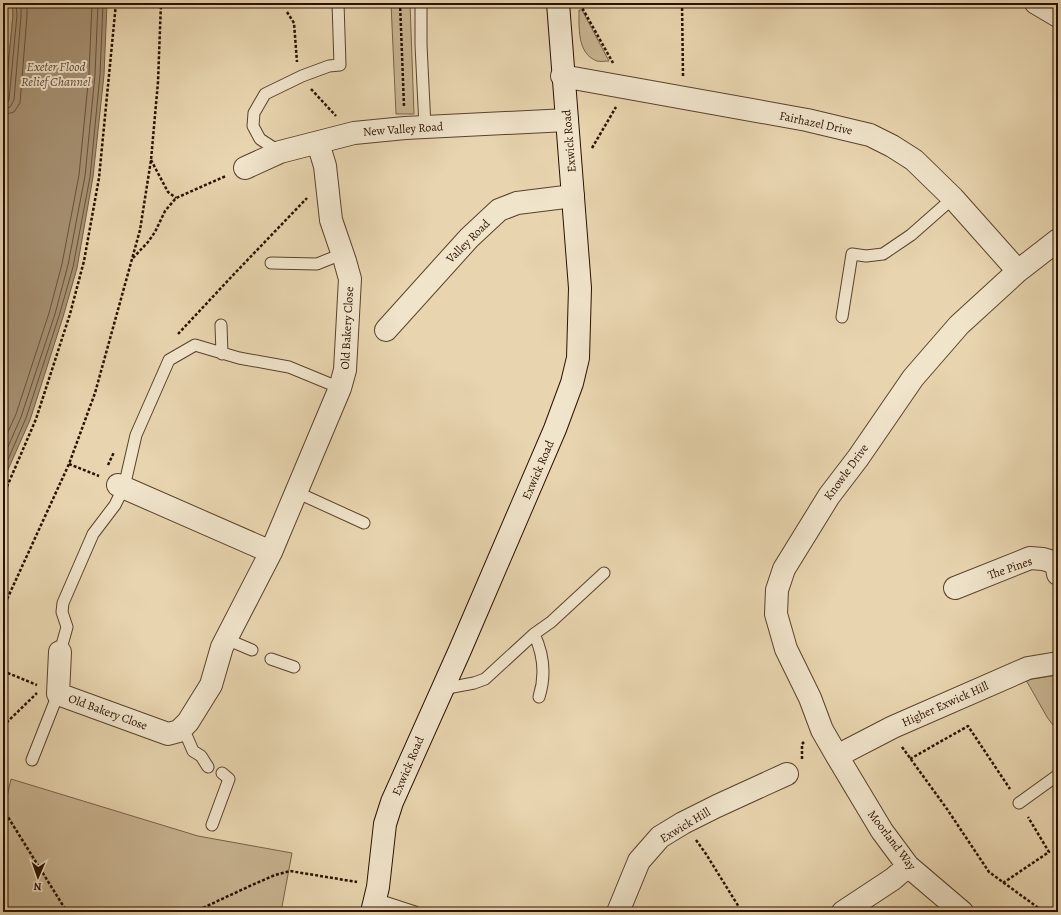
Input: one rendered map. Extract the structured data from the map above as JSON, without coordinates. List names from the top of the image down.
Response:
{
  "streets": {
    "street": [
      "Fairhazel Drive",
      "New Valley Road",
      "Exwick Road",
      "Valley Road",
      "Old Bakery Close",
      "Knowle Drive",
      "The Pines",
      "Higher Exwick Hill",
      "Exwick Hill",
      "Moorland Way"
    ]
  },
  "crossings": [
    ["Fairhazel Drive", "Exwick Road"],
    ["Fairhazel Drive", "Knowle Drive"],
    ["New Valley Road", "Exwick Road"],
    ["New Valley Road", "Old Bakery Close"],
    ["Exwick Road", "Valley Road"],
    ["Knowle Drive", "Higher Exwick Hill"],
    ["Knowle Drive", "Moorland Way"],
    ["Higher Exwick Hill", "Moorland Way"]
  ],
  "water": ["Exeter Flood Relief Channel"],
  "north": "bottom"
}
